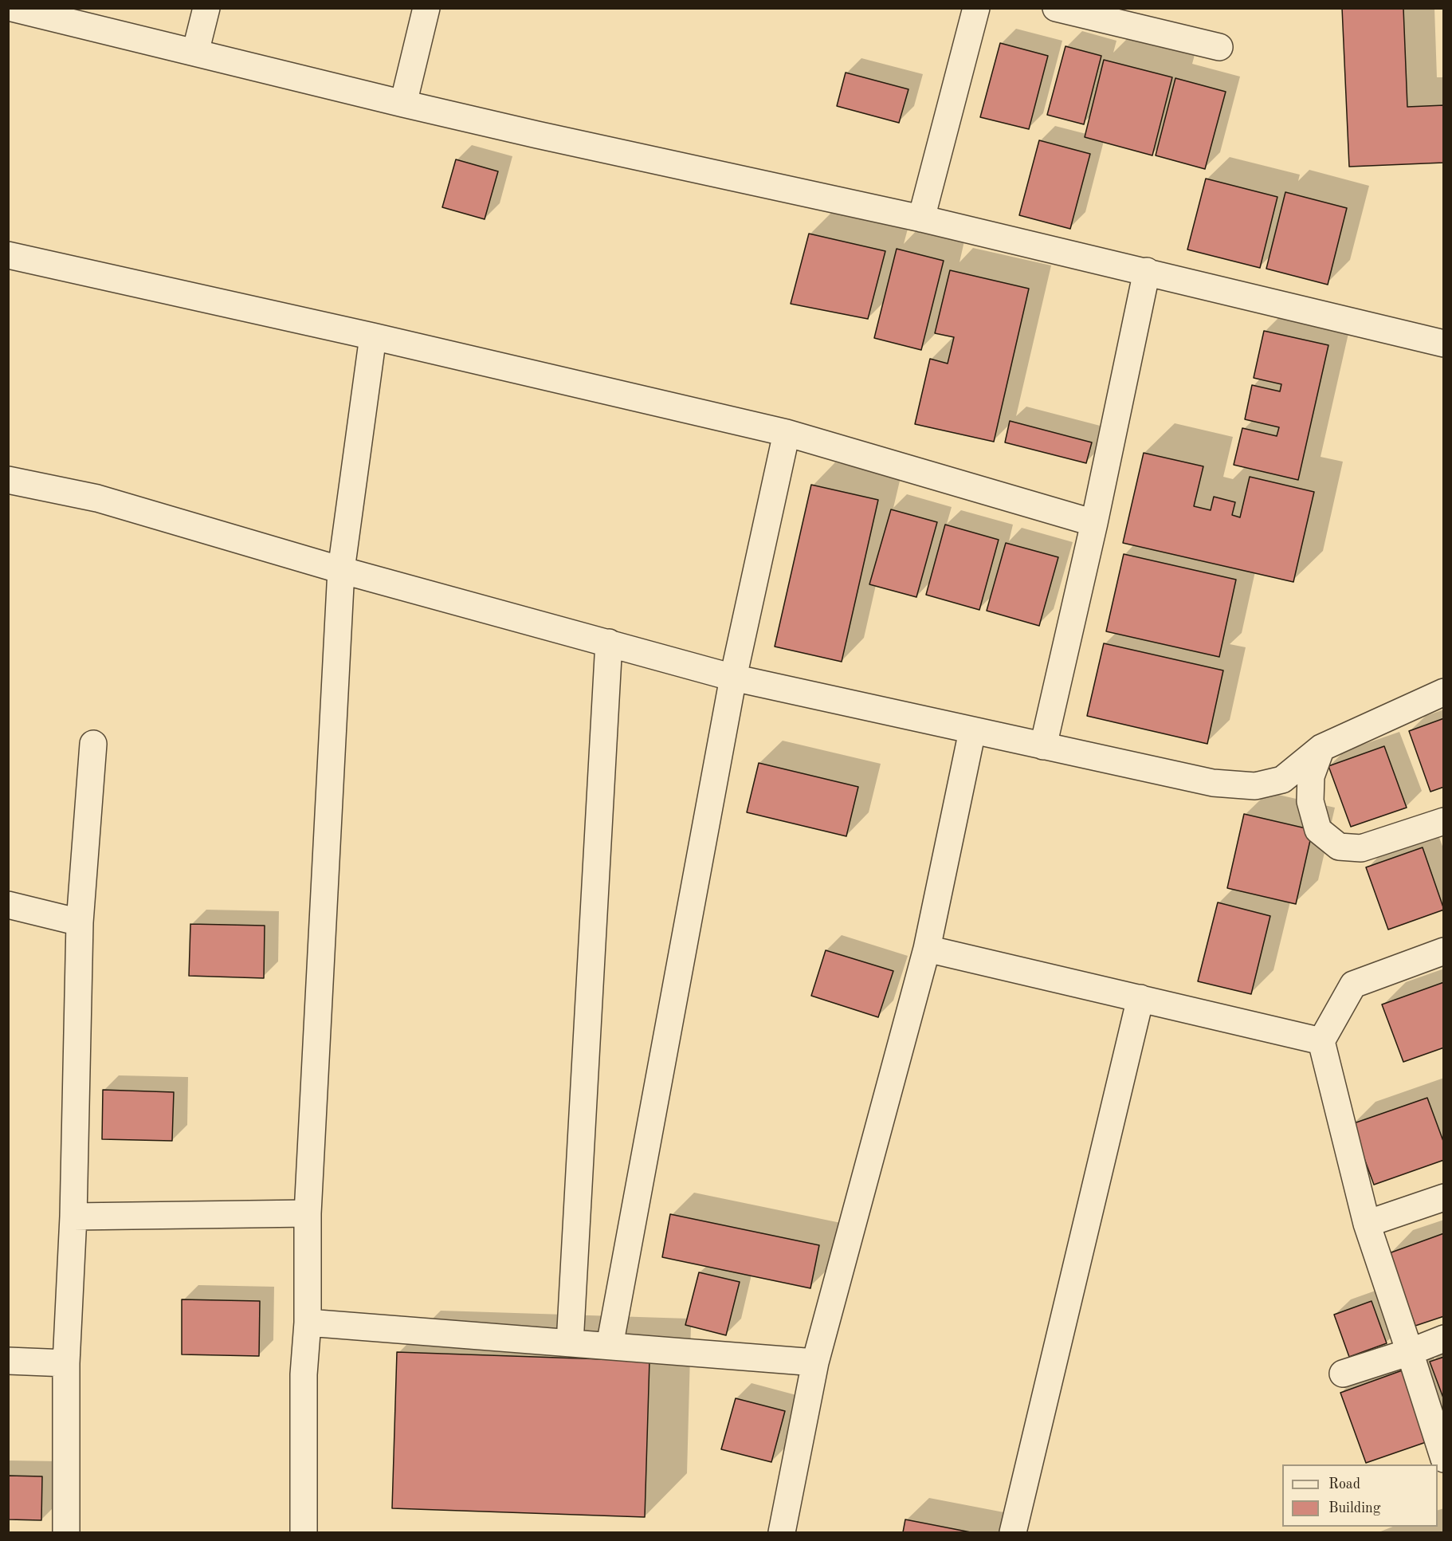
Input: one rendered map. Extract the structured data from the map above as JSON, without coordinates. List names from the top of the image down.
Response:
{
  "legend": ["Road", "Building"]
}
